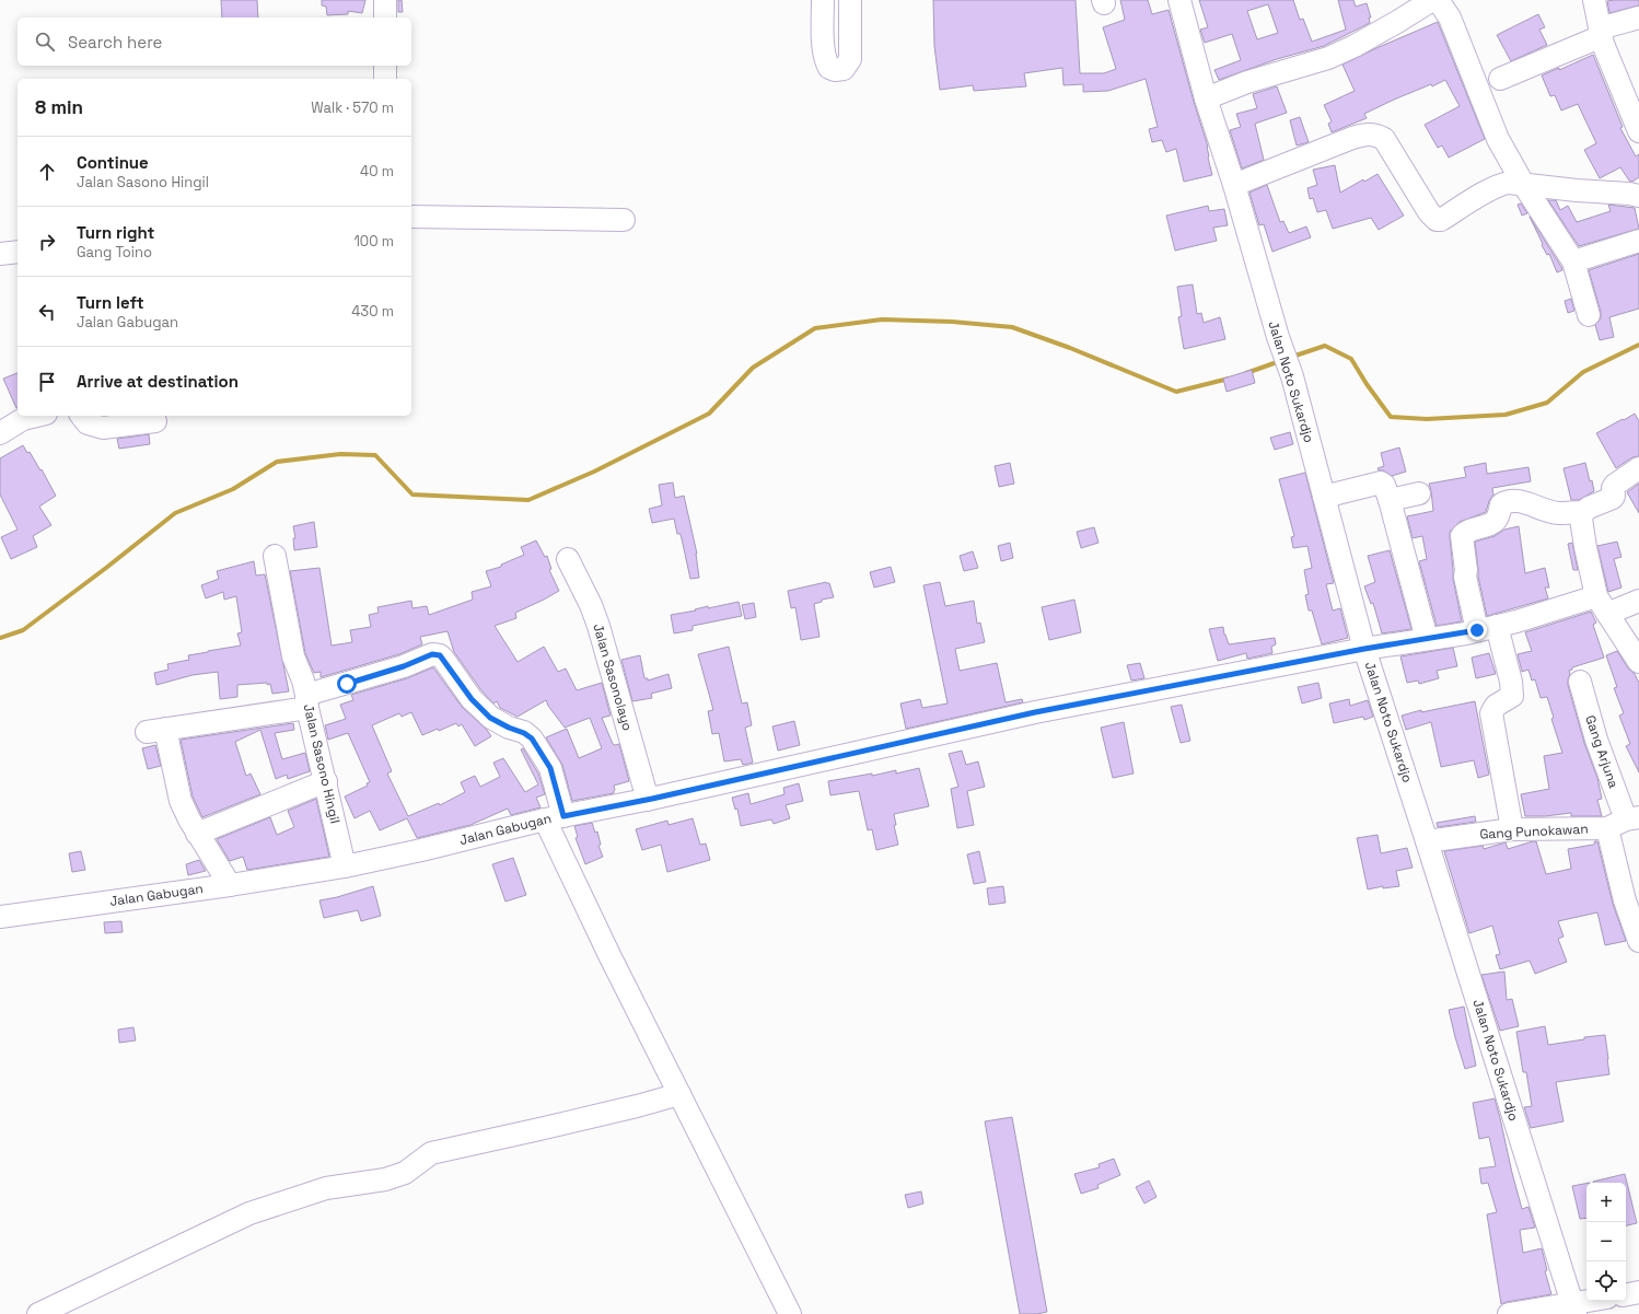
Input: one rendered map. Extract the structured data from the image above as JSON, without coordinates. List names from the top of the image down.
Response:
{
  "streets": {
    "street": [
      "Jalan Noto Sukardjo",
      "Jalan Sasonolayo",
      "Gang Arjuna",
      "Jalan Sasono Hingil",
      "Jalan Gabugan",
      "Gang Punokawan"
    ]
  },
  "crossings": [
    ["Jalan Noto Sukardjo", "Jalan Gabugan"],
    ["Jalan Noto Sukardjo", "Gang Punokawan"],
    ["Jalan Sasonolayo", "Jalan Gabugan"],
    ["Gang Arjuna", "Gang Punokawan"],
    ["Jalan Sasono Hingil", "Jalan Gabugan"]
  ],
  "page": {
    "search": "Search here",
    "heading": ["8 min", "Walk · 570 m"],
    "list": [
      ["Continue", "Jalan Sasono Hingil", "40 m"],
      ["Turn right", "Gang Toino", "100 m"],
      ["Turn left", "Jalan Gabugan", "430 m"],
      "Arrive at destination"
    ],
    "map_buttons": ["+", "−"]
  }
}
